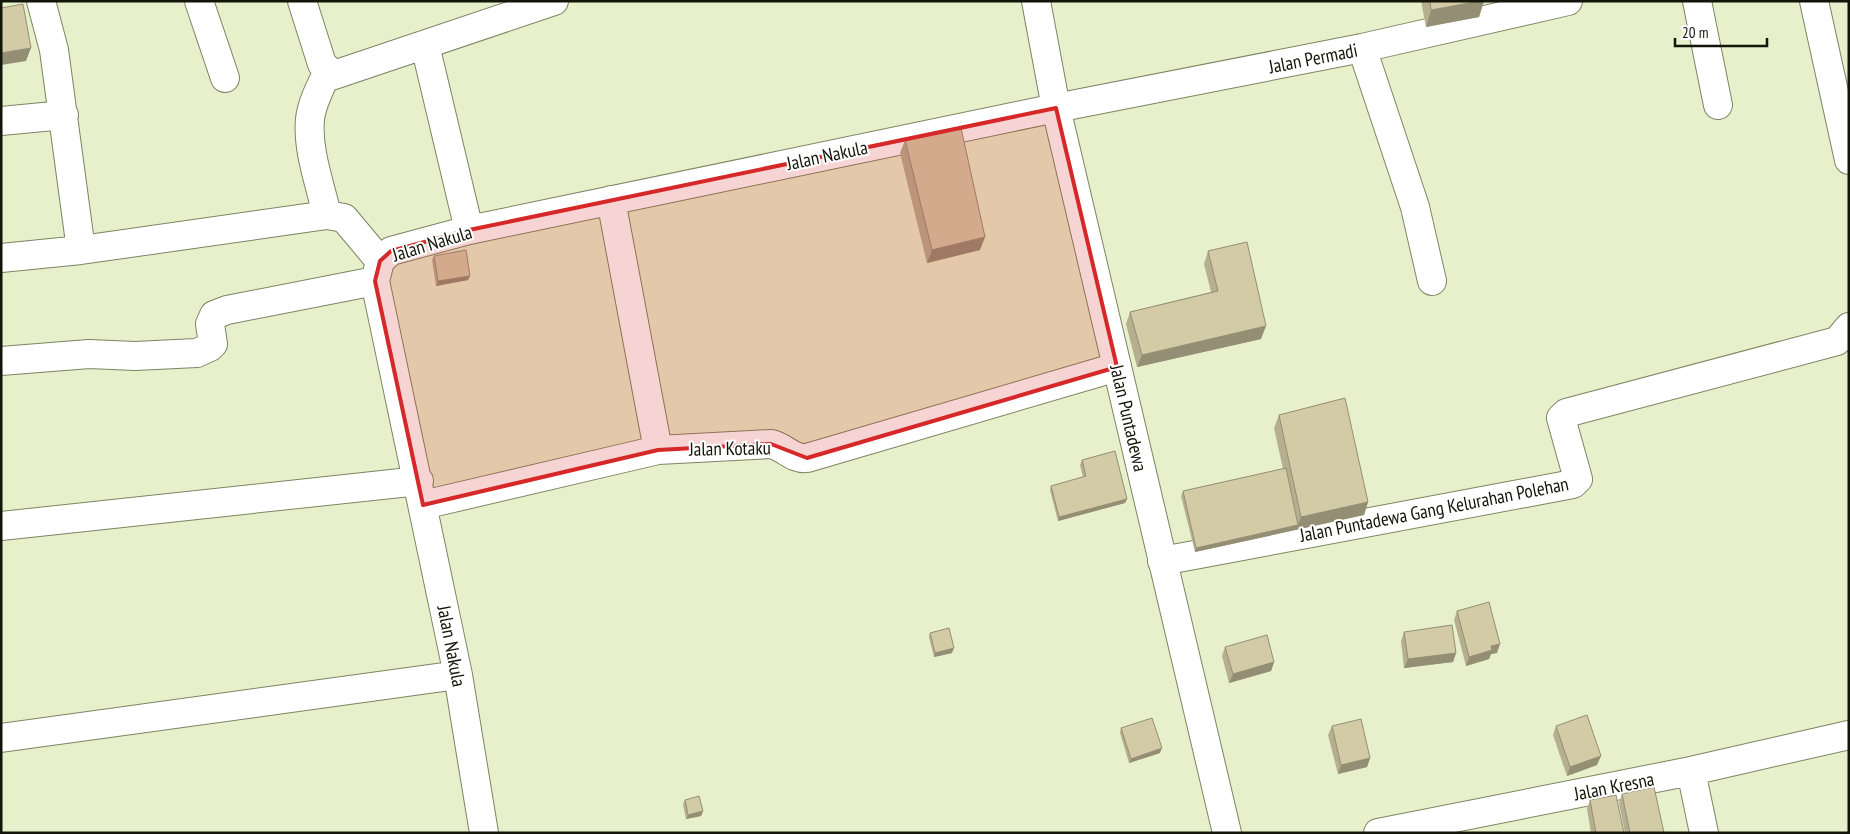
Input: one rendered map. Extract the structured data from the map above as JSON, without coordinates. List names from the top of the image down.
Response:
{
  "streets": {
    "street": [
      "Jalan Permadi",
      "Jalan Nakula",
      "Jalan Puntadewa",
      "Jalan Kotaku",
      "Jalan Puntadewa Gang Kelurahan Polehan",
      "Jalan Kresna"
    ]
  },
  "crossings": [
    ["Jalan Permadi", "Jalan Nakula"],
    ["Jalan Permadi", "Jalan Puntadewa"],
    ["Jalan Nakula", "Jalan Puntadewa"],
    ["Jalan Nakula", "Jalan Kotaku"],
    ["Jalan Puntadewa", "Jalan Kotaku"],
    ["Jalan Puntadewa", "Jalan Puntadewa Gang Kelurahan Polehan"]
  ],
  "scale_bar": "20 m"
}
